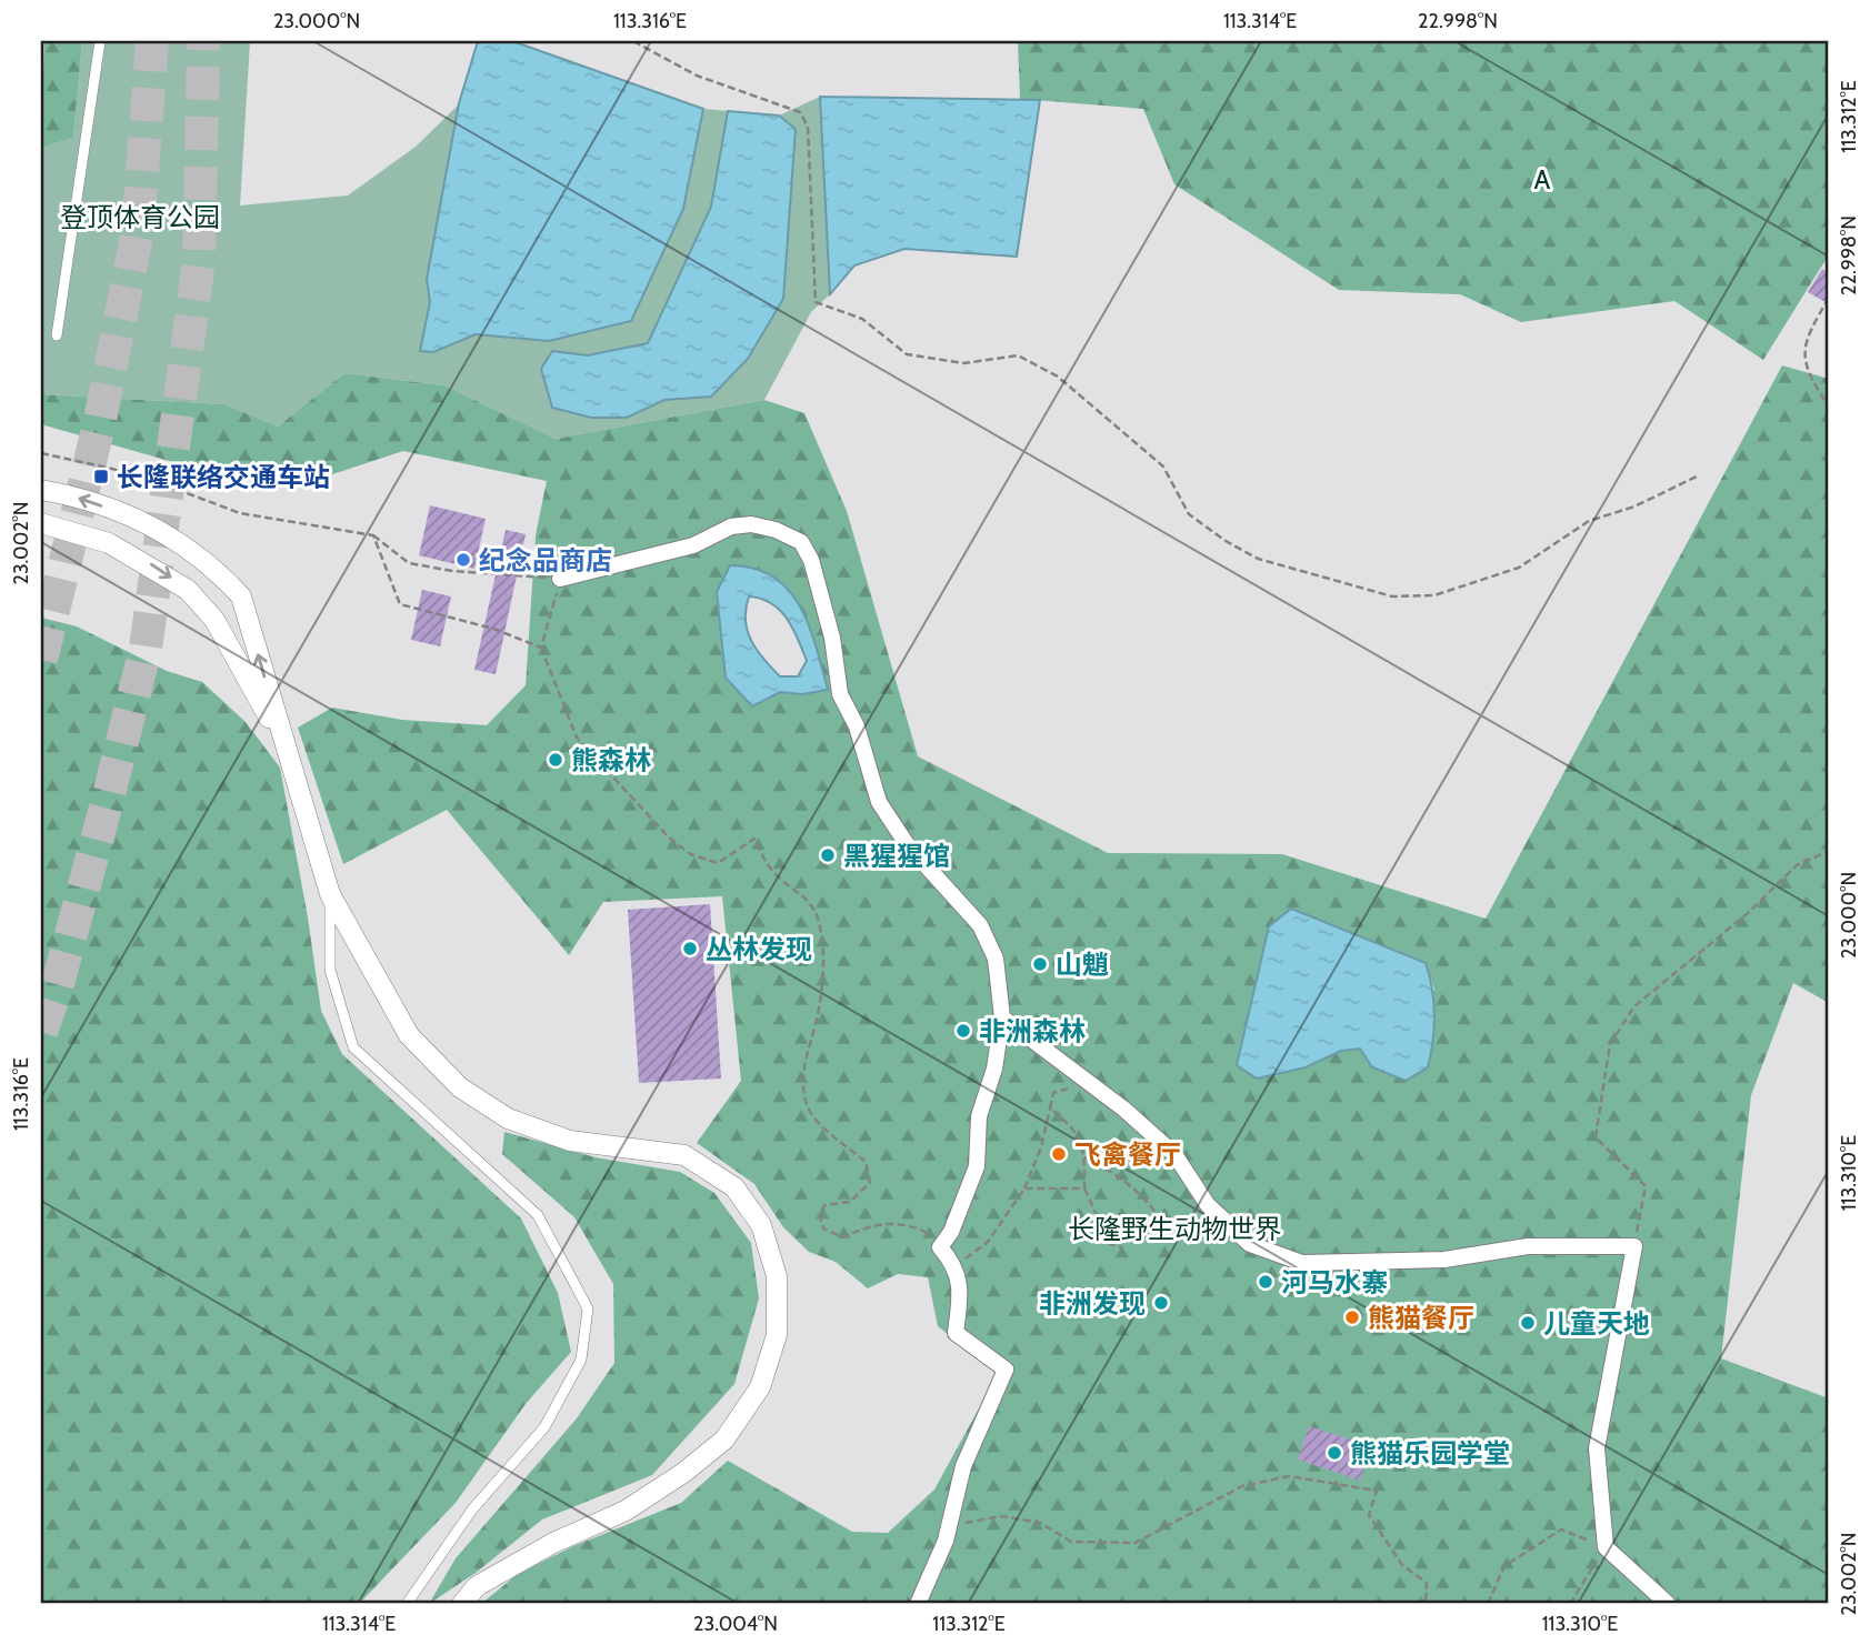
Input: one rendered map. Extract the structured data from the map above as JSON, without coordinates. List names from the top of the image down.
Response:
{
  "parks": ["A", "登顶体育公园", "长隆野生动物世界"],
  "places": {
    "transit": ["长隆联络交通车站"],
    "other": [
      "纪念品商店",
      "熊森林",
      "黑猩猩馆",
      "丛林发现",
      "山魈",
      "非洲森林",
      "飞禽餐厅",
      "河马水寨",
      "非洲发现",
      "熊猫餐厅",
      "儿童天地",
      "熊猫乐园学堂"
    ]
  },
  "coordinates": [
    "23.000°N",
    "113.316°E",
    "113.314°E",
    "22.998°N",
    "113.312°E",
    "23.002°N",
    "113.310°E",
    "23.004°N"
  ]
}
